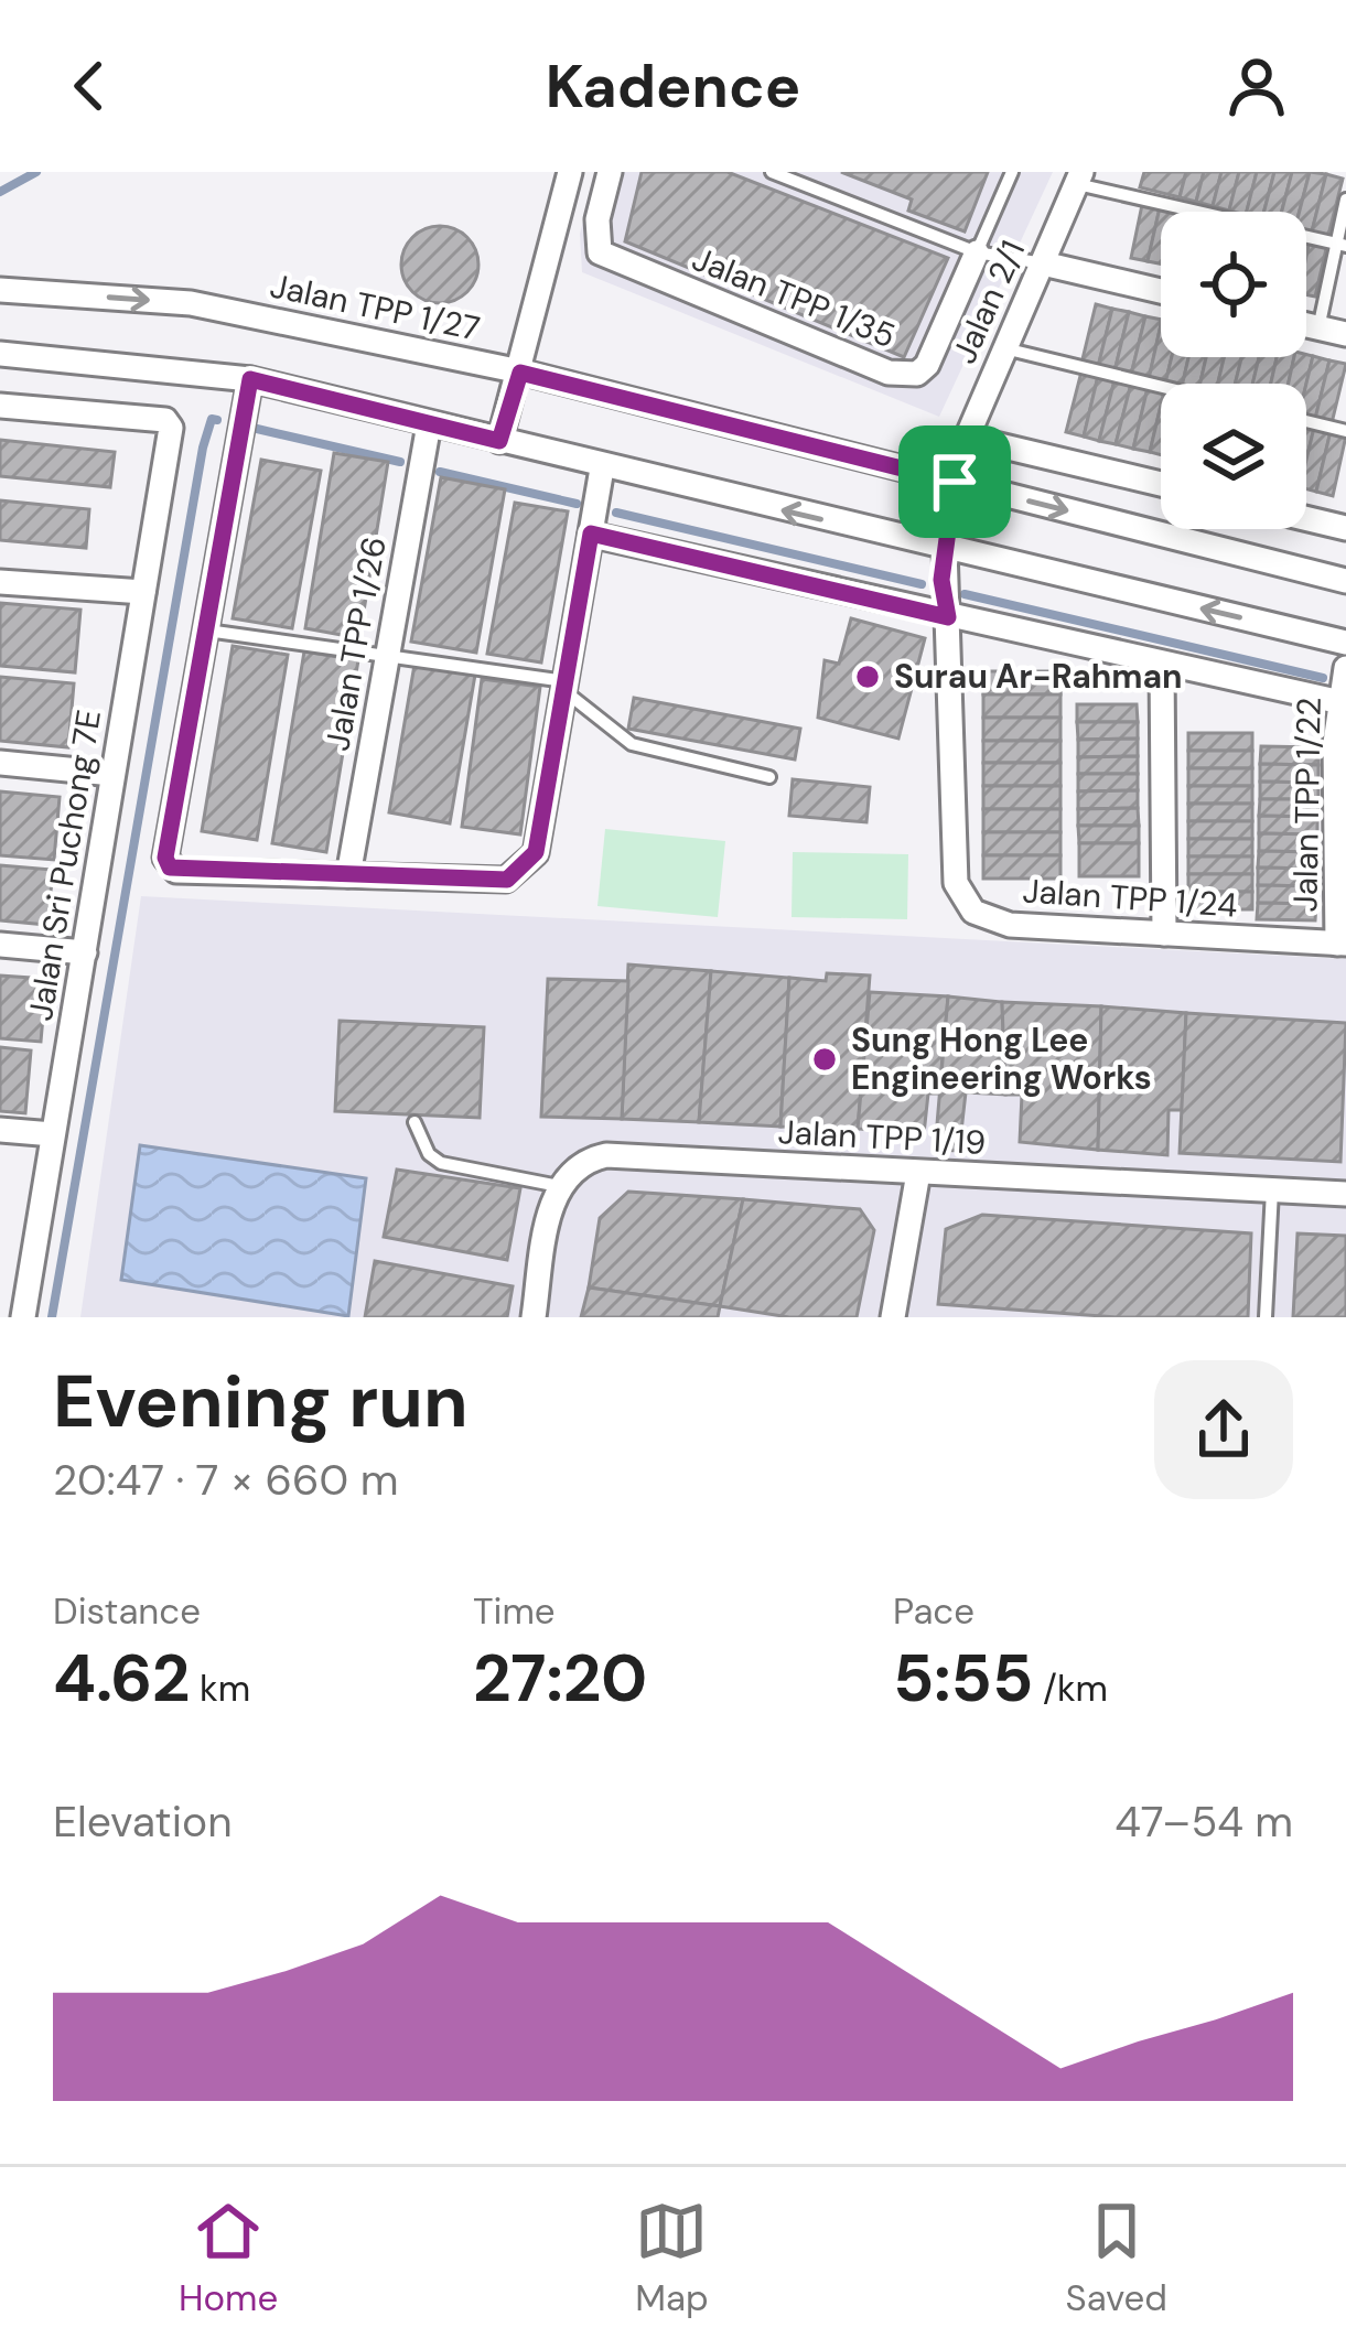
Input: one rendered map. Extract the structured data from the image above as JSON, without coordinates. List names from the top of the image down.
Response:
{
  "streets": {
    "street": [
      "Jalan TPP 1/35",
      "Jalan 2/1",
      "Jalan TPP 1/27",
      "Jalan TPP 1/26",
      "Jalan TPP 1/22",
      "Jalan Sri Puchong 7E",
      "Jalan TPP 1/24",
      "Jalan TPP 1/19"
    ]
  },
  "crossings": [
    ["Jalan 2/1", "Jalan TPP 1/27"],
    ["Jalan 2/1", "Jalan TPP 1/24"],
    ["Jalan TPP 1/22", "Jalan TPP 1/24"]
  ],
  "places": ["Surau Ar-Rahman", "Sung Hong Lee Engineering Works"],
  "page": {
    "header": "Kadence",
    "heading": ["Evening run", "20:47 · 7 × 660 m"],
    "stats": [
      ["Distance", "4.62 km"],
      ["Time", "27:20"],
      ["Pace", "5:55 /km"]
    ],
    "chart": ["Elevation", "47–54 m"],
    "tabs": ["Home", "Map", "Saved"]
  }
}
